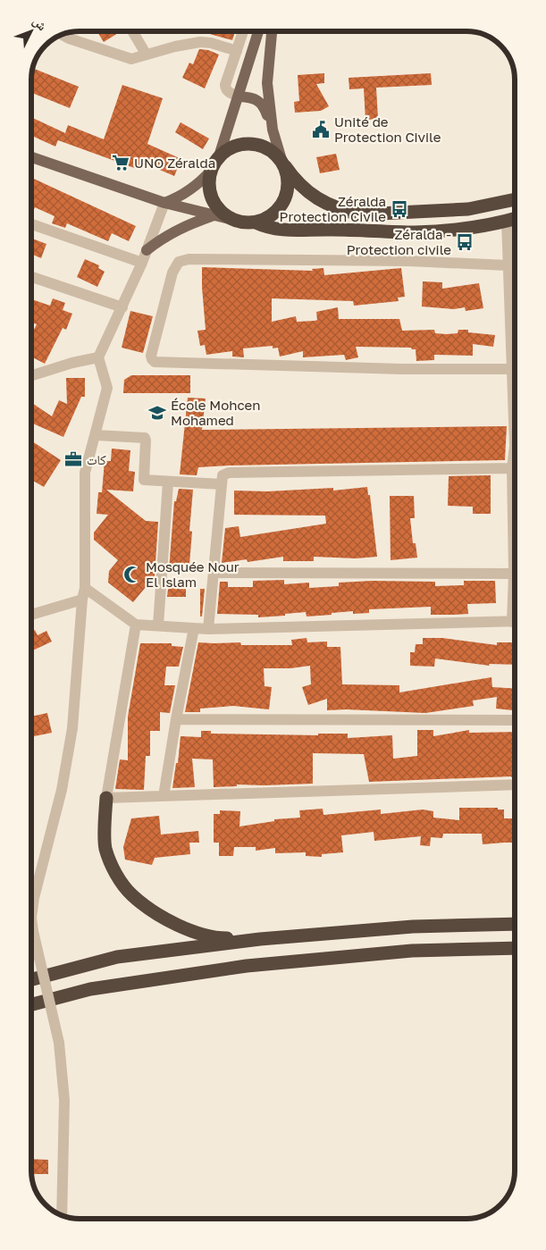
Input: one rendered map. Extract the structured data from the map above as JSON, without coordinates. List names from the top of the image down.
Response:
{
  "places": {
    "public building": ["Unité de Protection Civile"],
    "supermarket": ["UNO Zéralda"],
    "bus stop": ["Zéralda Protection Civile", "Zéralda - Protection civile"],
    "school or university": ["École Mohcen Mohamed"],
    "office": ["كات"],
    "mosque": ["Mosquée Nour El Islam"]
  },
  "north": "top right"
}
